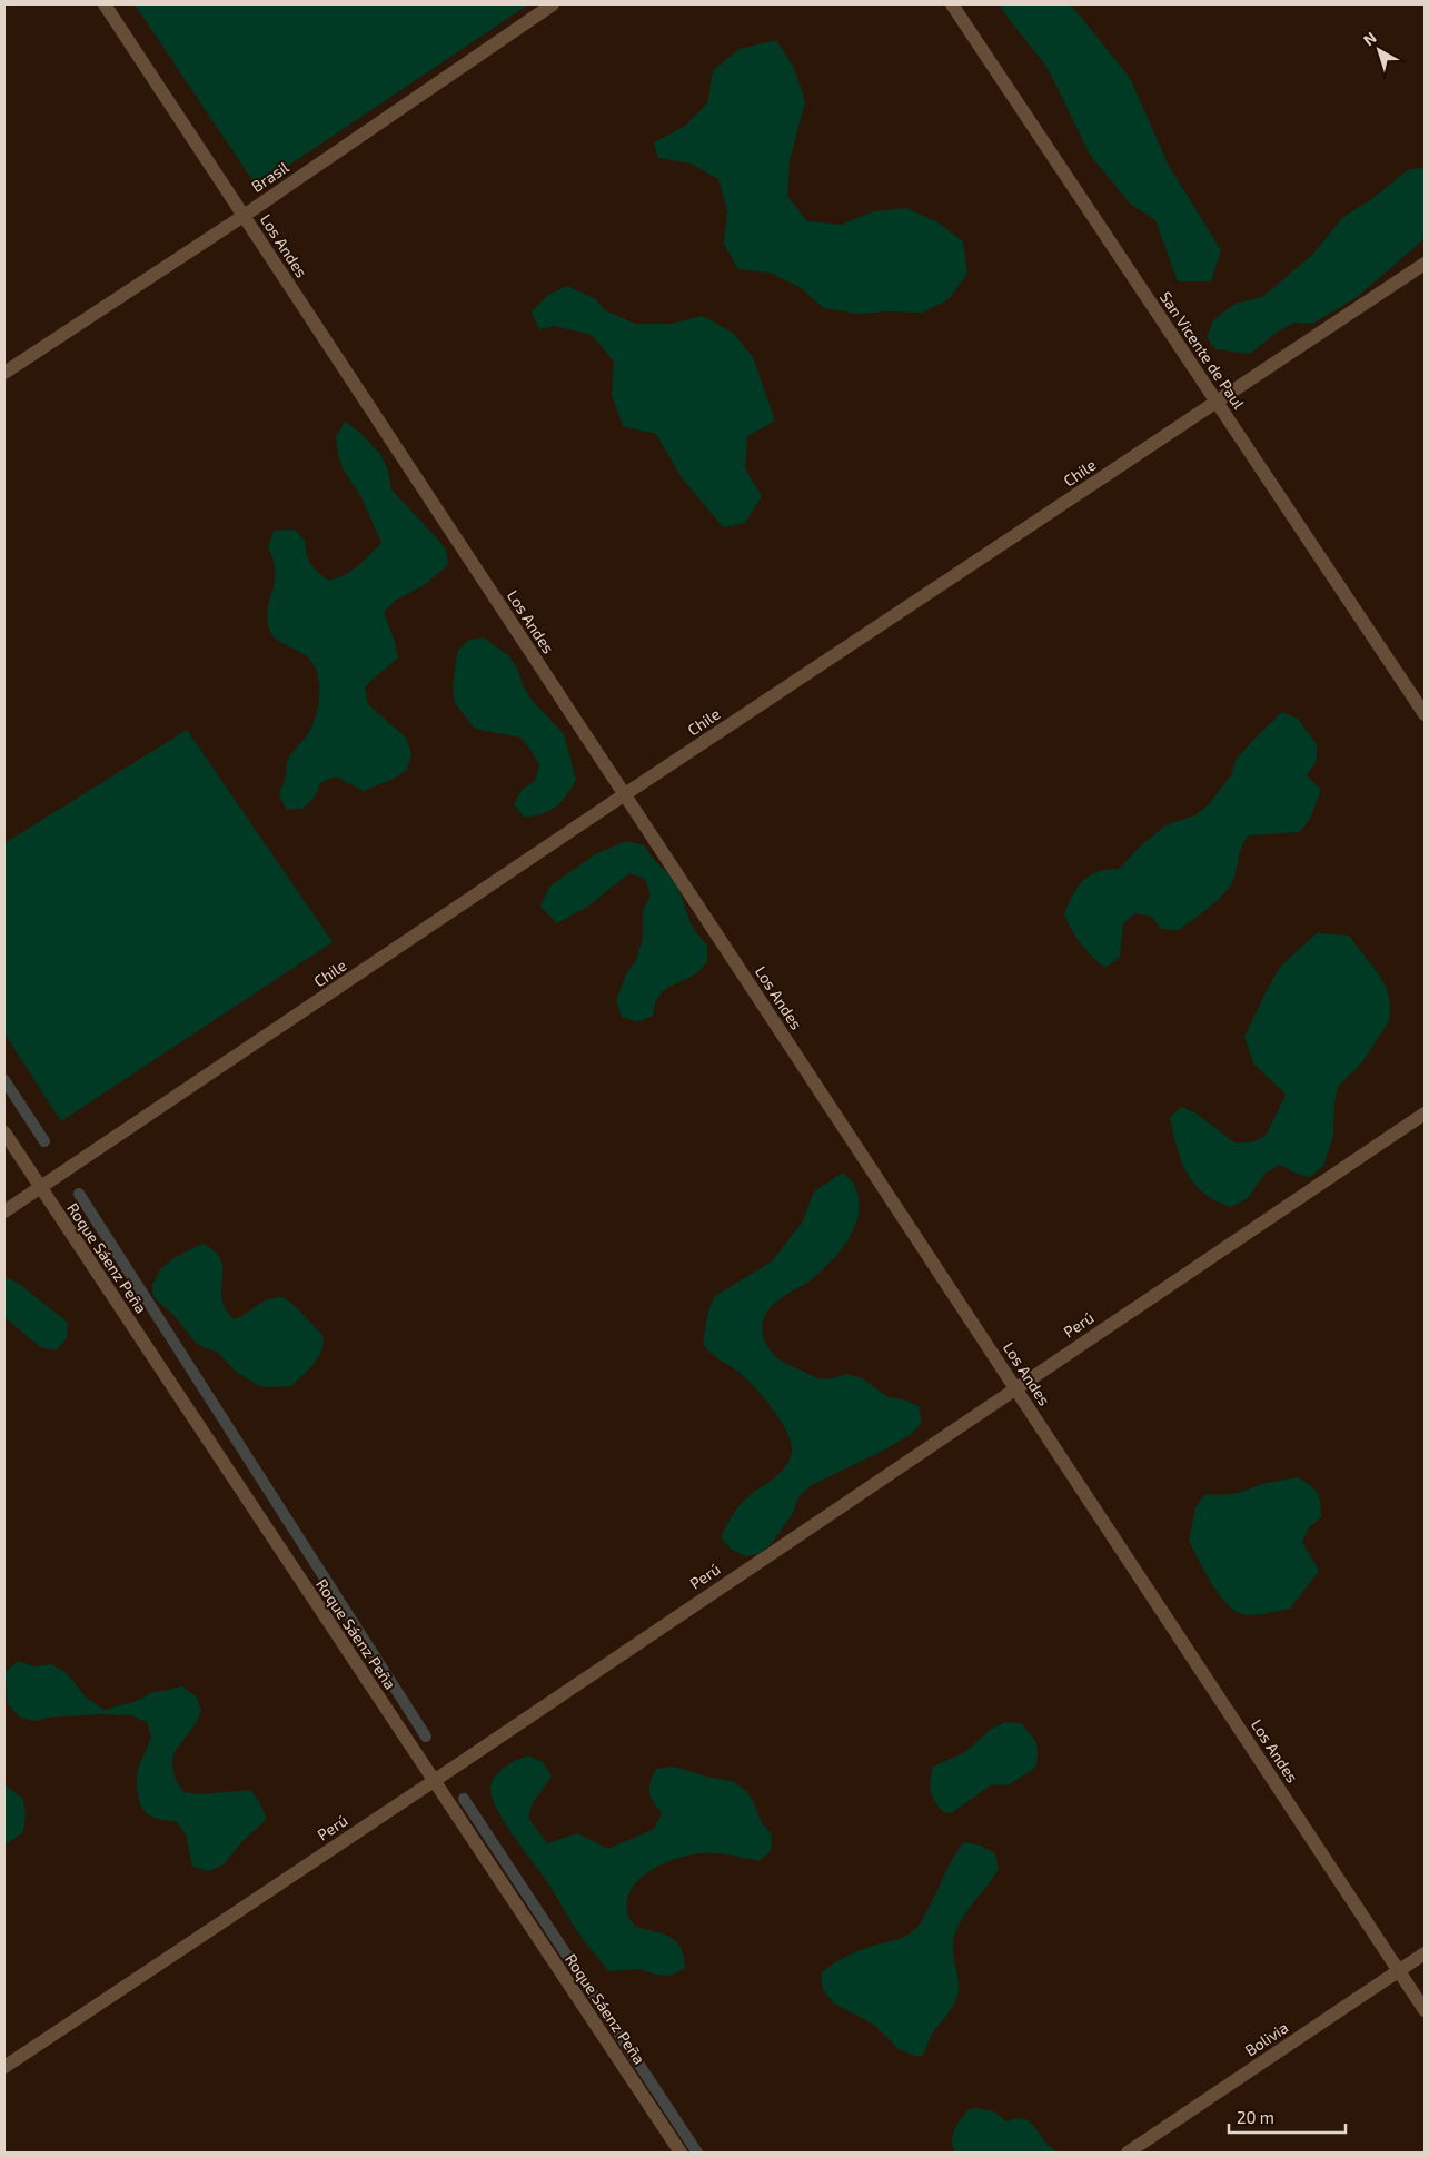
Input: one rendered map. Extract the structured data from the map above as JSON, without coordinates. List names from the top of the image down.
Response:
{
  "streets": {
    "street": [
      "Brasil",
      "Los Andes",
      "San Vicente de Paul",
      "Chile",
      "Roque Sáenz Peña",
      "Perú",
      "Bolivia"
    ]
  },
  "crossings": [
    ["Brasil", "Los Andes"],
    ["Los Andes", "Chile"],
    ["Los Andes", "Perú"],
    ["Los Andes", "Bolivia"],
    ["San Vicente de Paul", "Chile"],
    ["Chile", "Roque Sáenz Peña"],
    ["Roque Sáenz Peña", "Perú"]
  ],
  "scale_bar": "20 m",
  "north": "top left"
}
